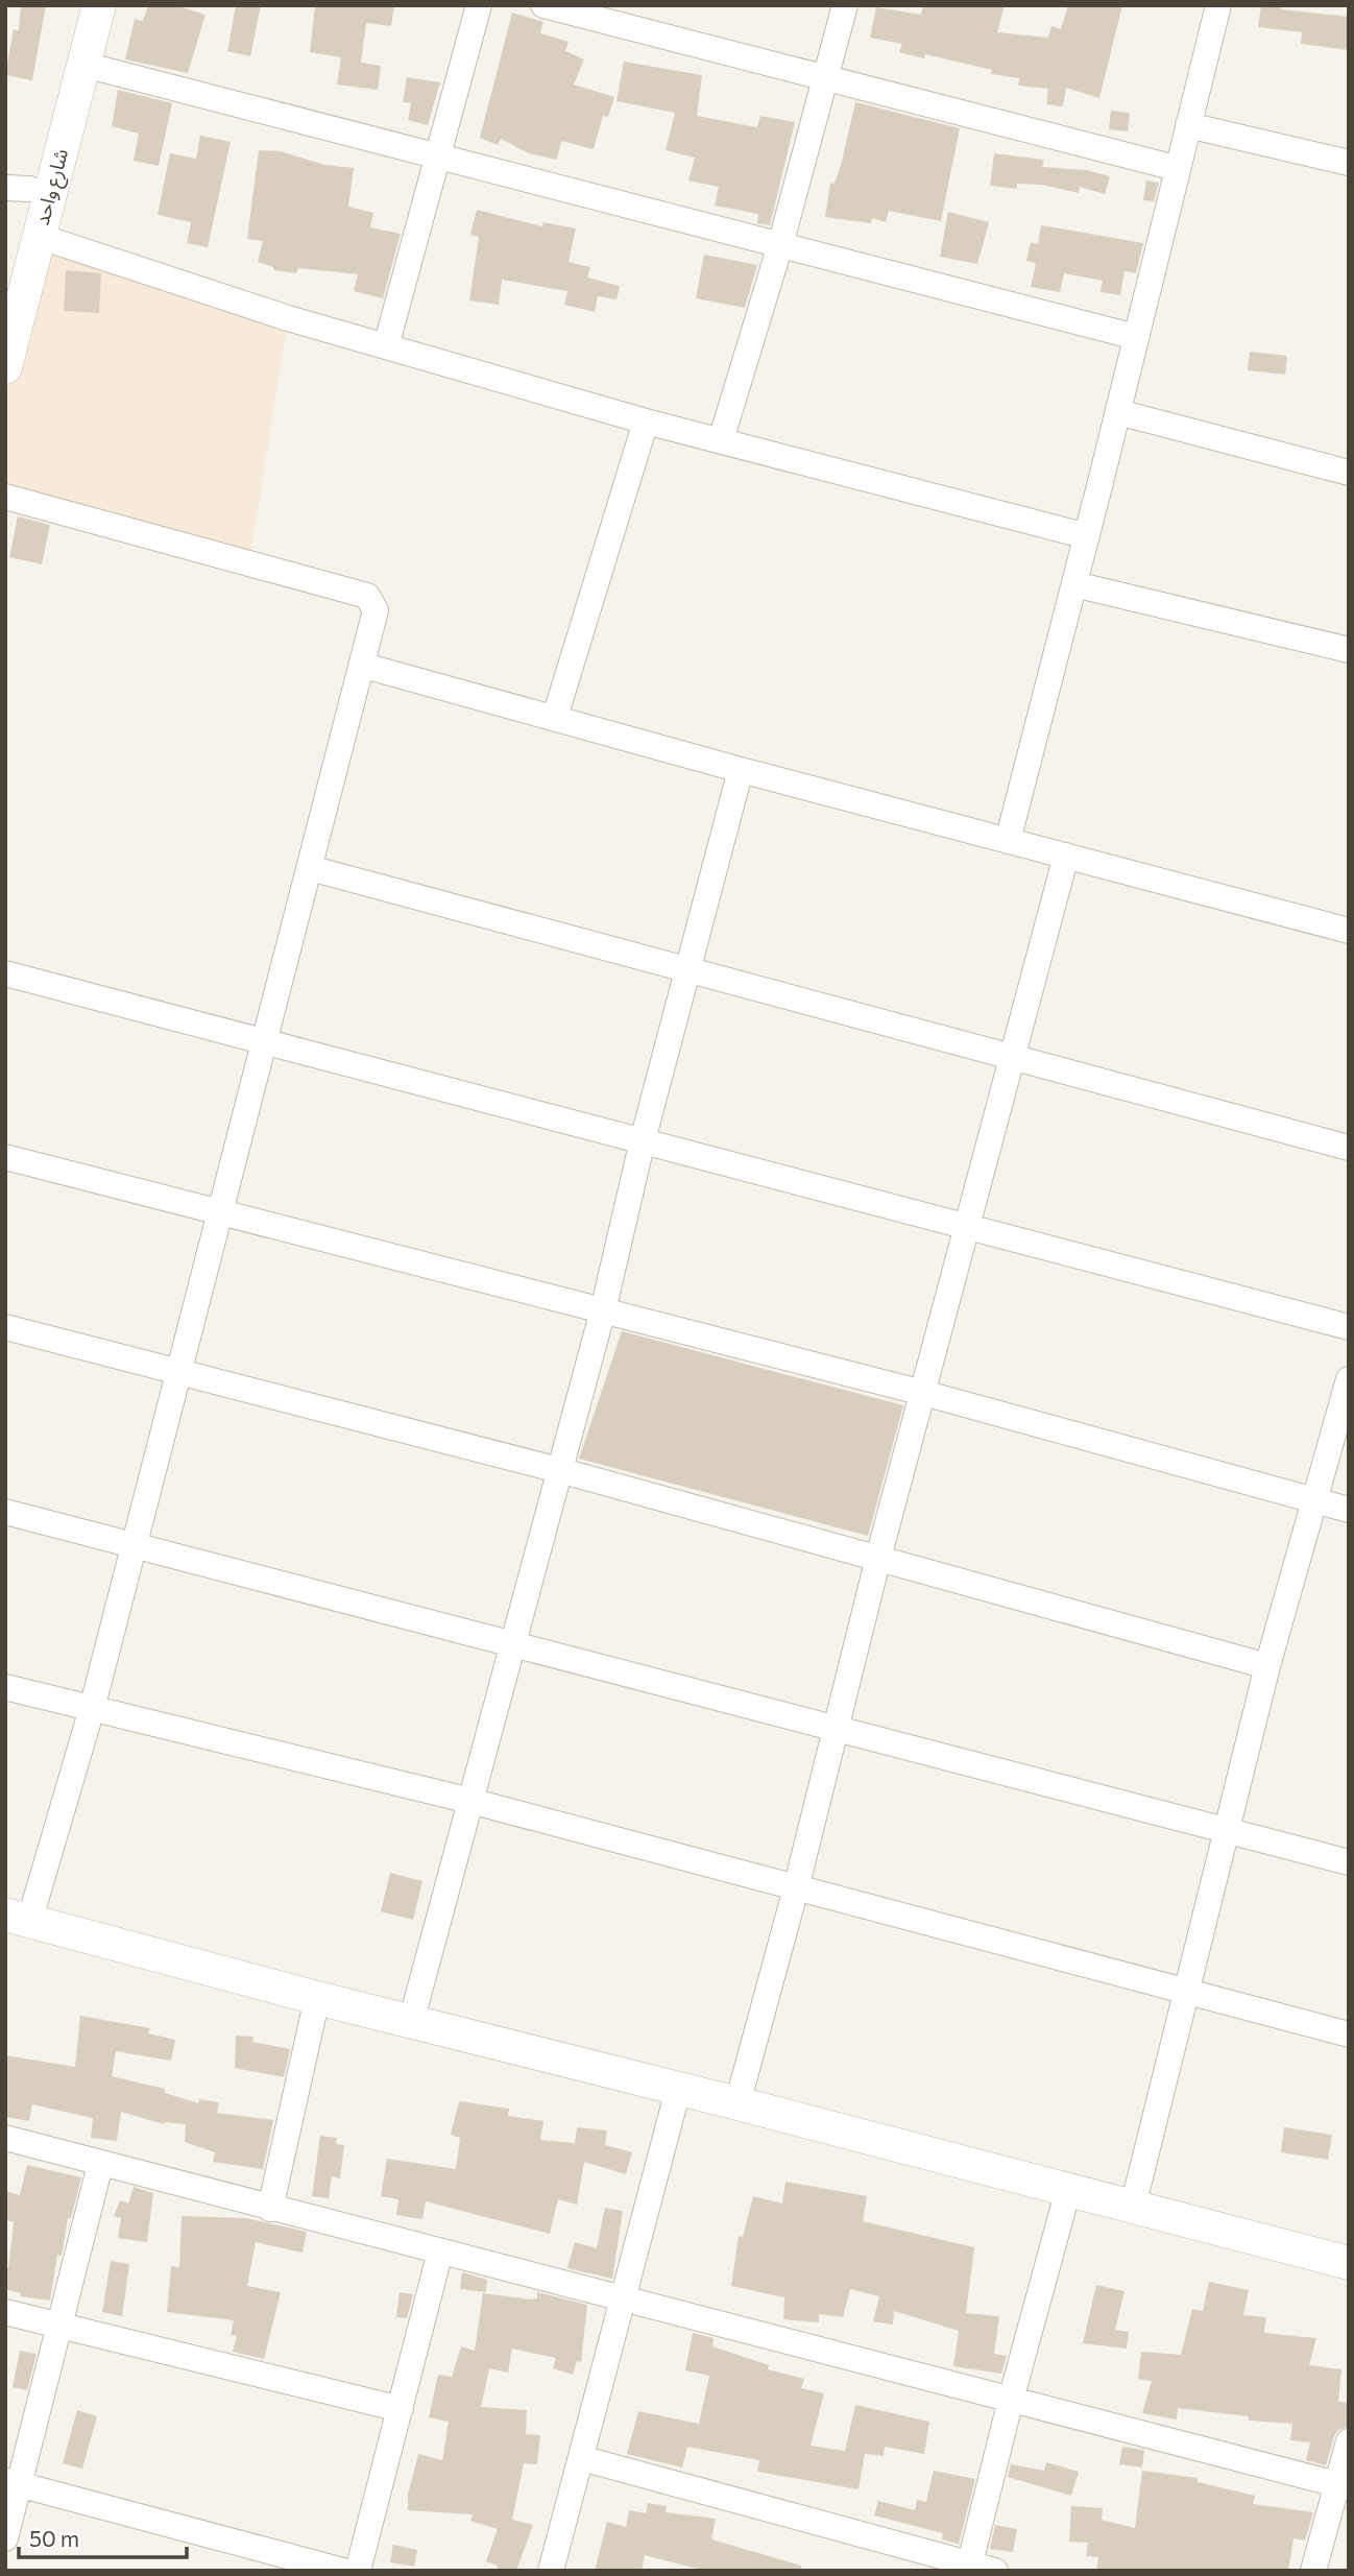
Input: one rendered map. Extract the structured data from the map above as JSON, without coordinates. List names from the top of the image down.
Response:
{
  "streets": {
    "street": ["شارع واحد"]
  },
  "scale_bar": "50 m"
}
